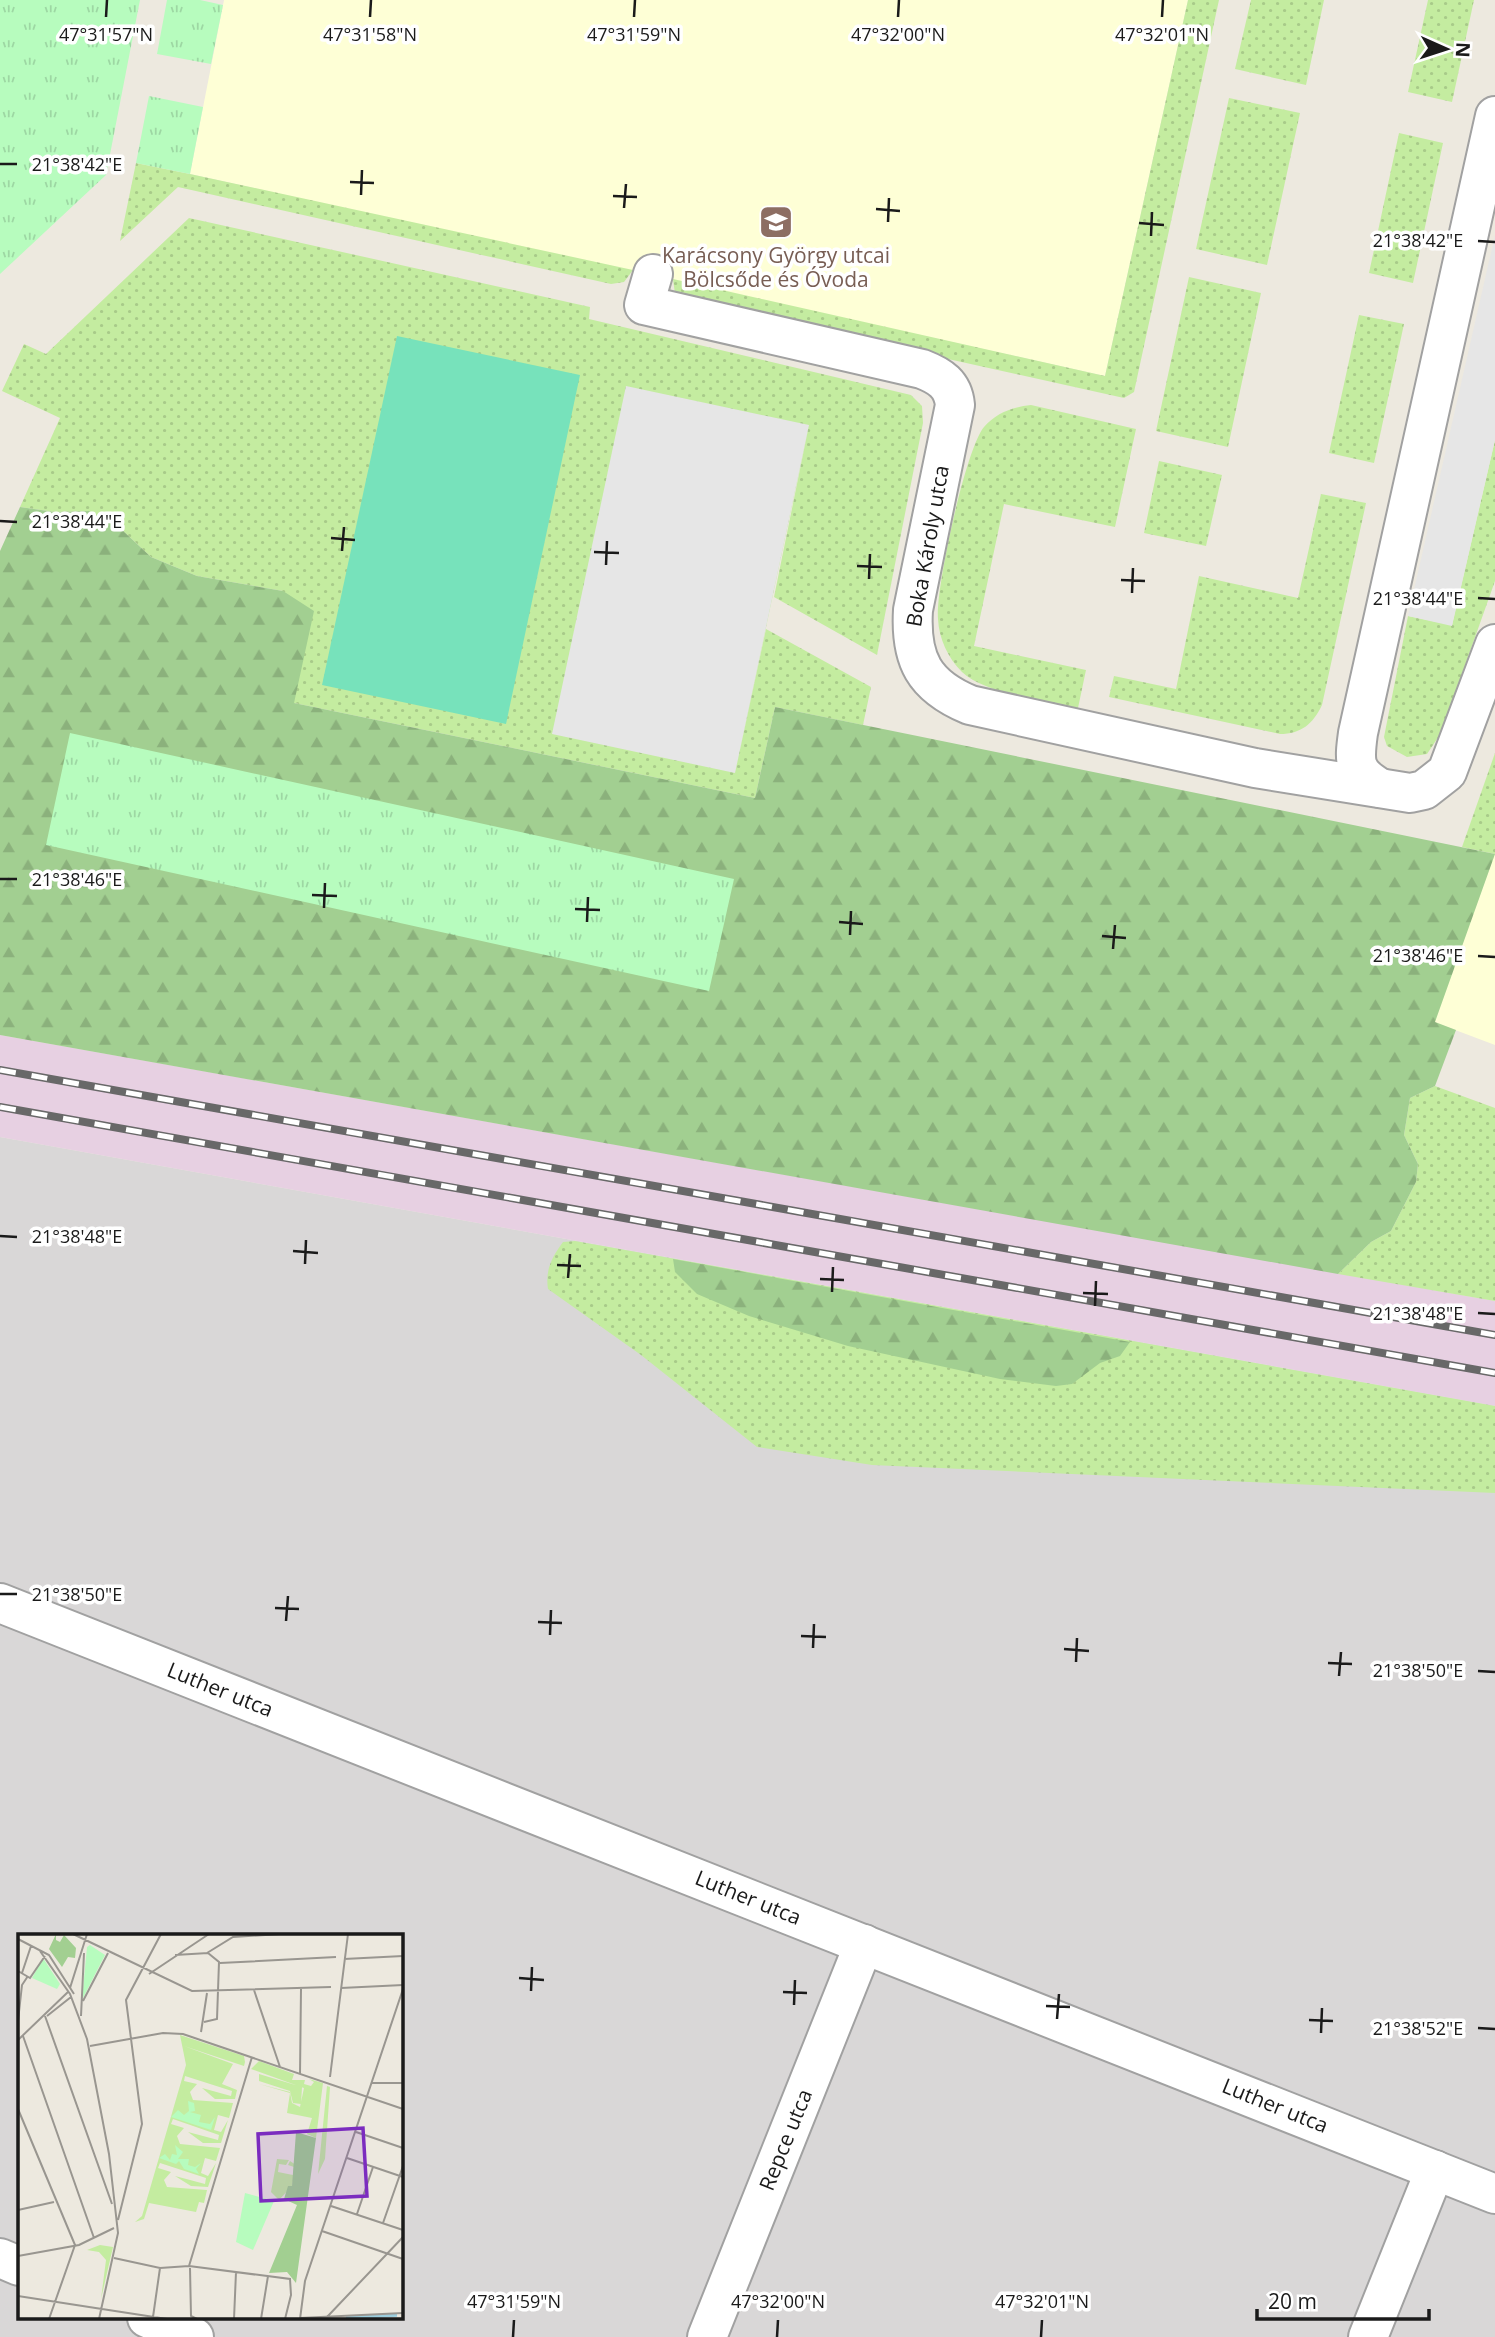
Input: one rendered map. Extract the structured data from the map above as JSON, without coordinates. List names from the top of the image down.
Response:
{
  "streets": {
    "street": ["Boka Károly utca", "Luther utca", "Repce utca"]
  },
  "crossings": [
    ["Luther utca", "Repce utca"]
  ],
  "places": {
    "school or university": ["Karácsony György utcai Bölcsőde és Óvoda"]
  },
  "scale_bar": "20 m",
  "north": "right",
  "coordinates": [
    "47°31'57\"N",
    "47°31'58\"N",
    "47°31'59\"N",
    "47°32'00\"N",
    "47°32'01\"N",
    "21°38'42\"E",
    "21°38'44\"E",
    "21°38'46\"E",
    "21°38'48\"E",
    "21°38'50\"E",
    "21°38'52\"E"
  ]
}
